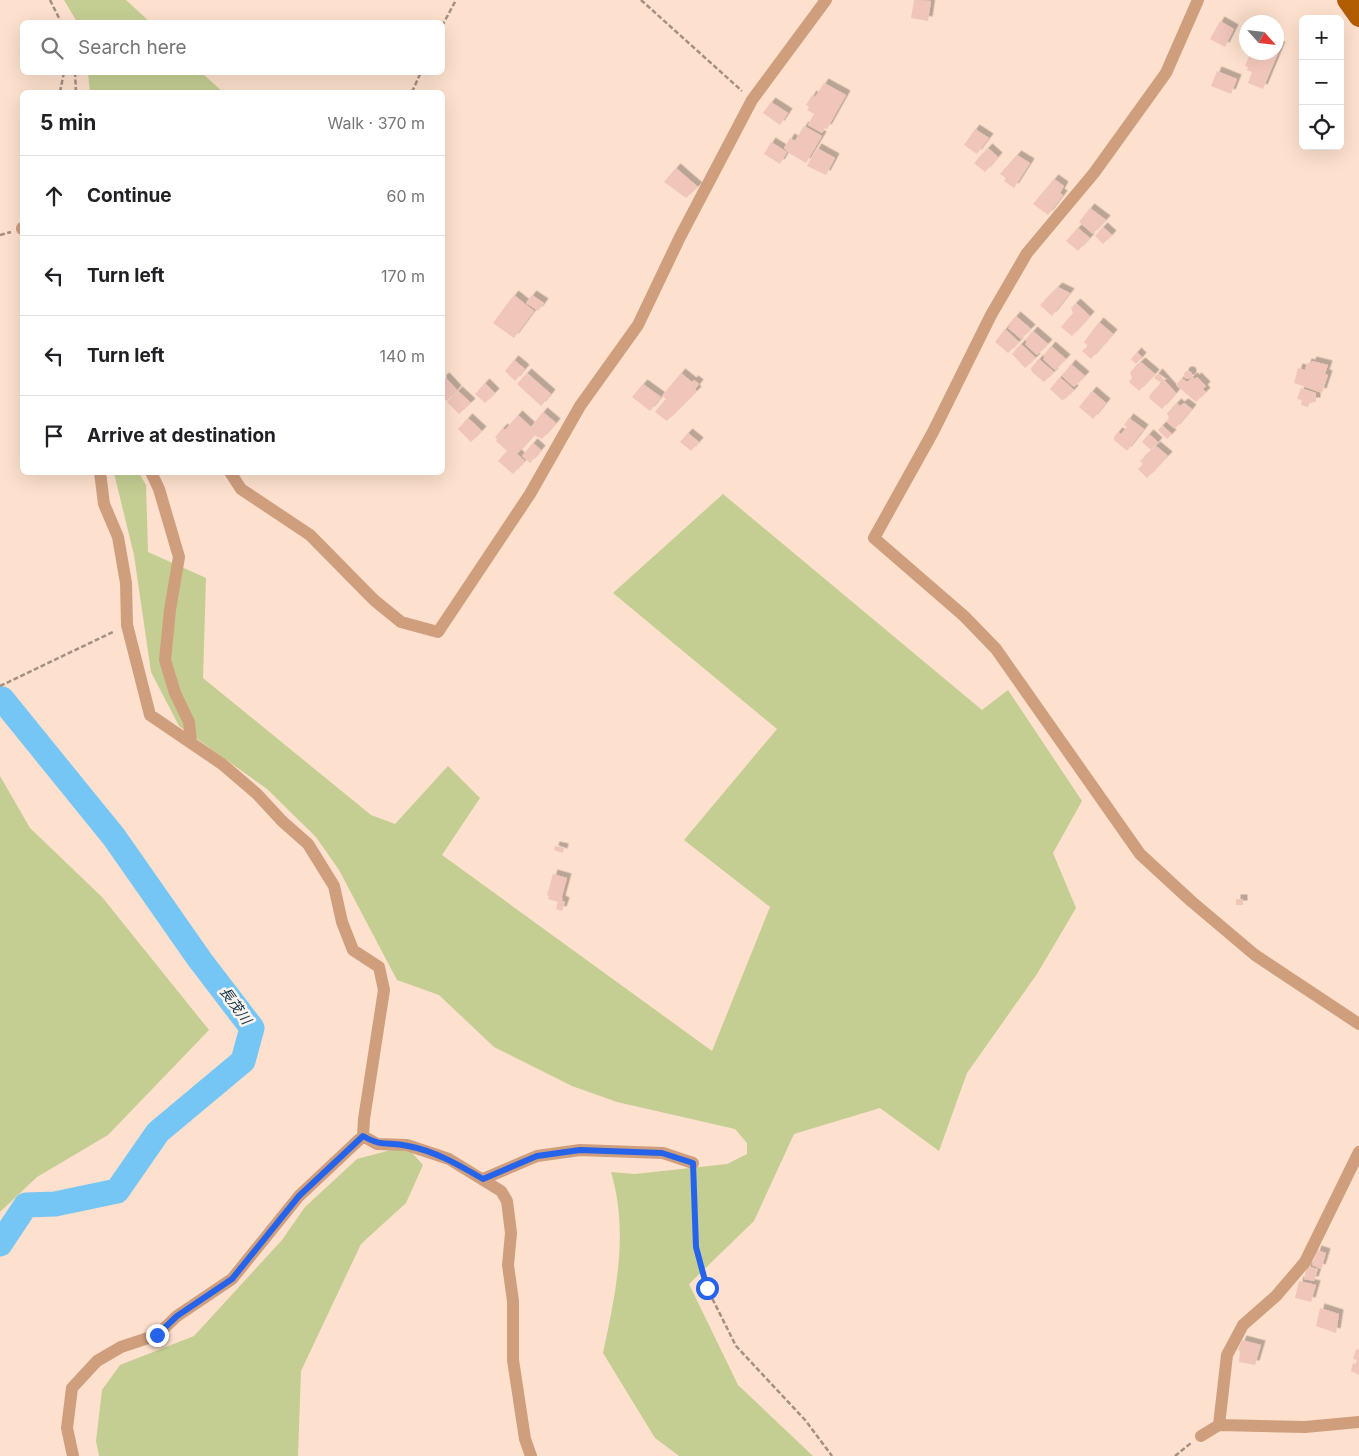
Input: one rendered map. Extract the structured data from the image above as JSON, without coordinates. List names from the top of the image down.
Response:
{
  "water": ["長茂川"],
  "north": "bottom right",
  "page": {
    "map_buttons": ["+", "−"],
    "search": "Search here",
    "heading": ["5 min", "Walk · 370 m"],
    "list": [
      ["Continue", "60 m"],
      ["Turn left", "170 m"],
      ["Turn left", "140 m"],
      "Arrive at destination"
    ]
  }
}
